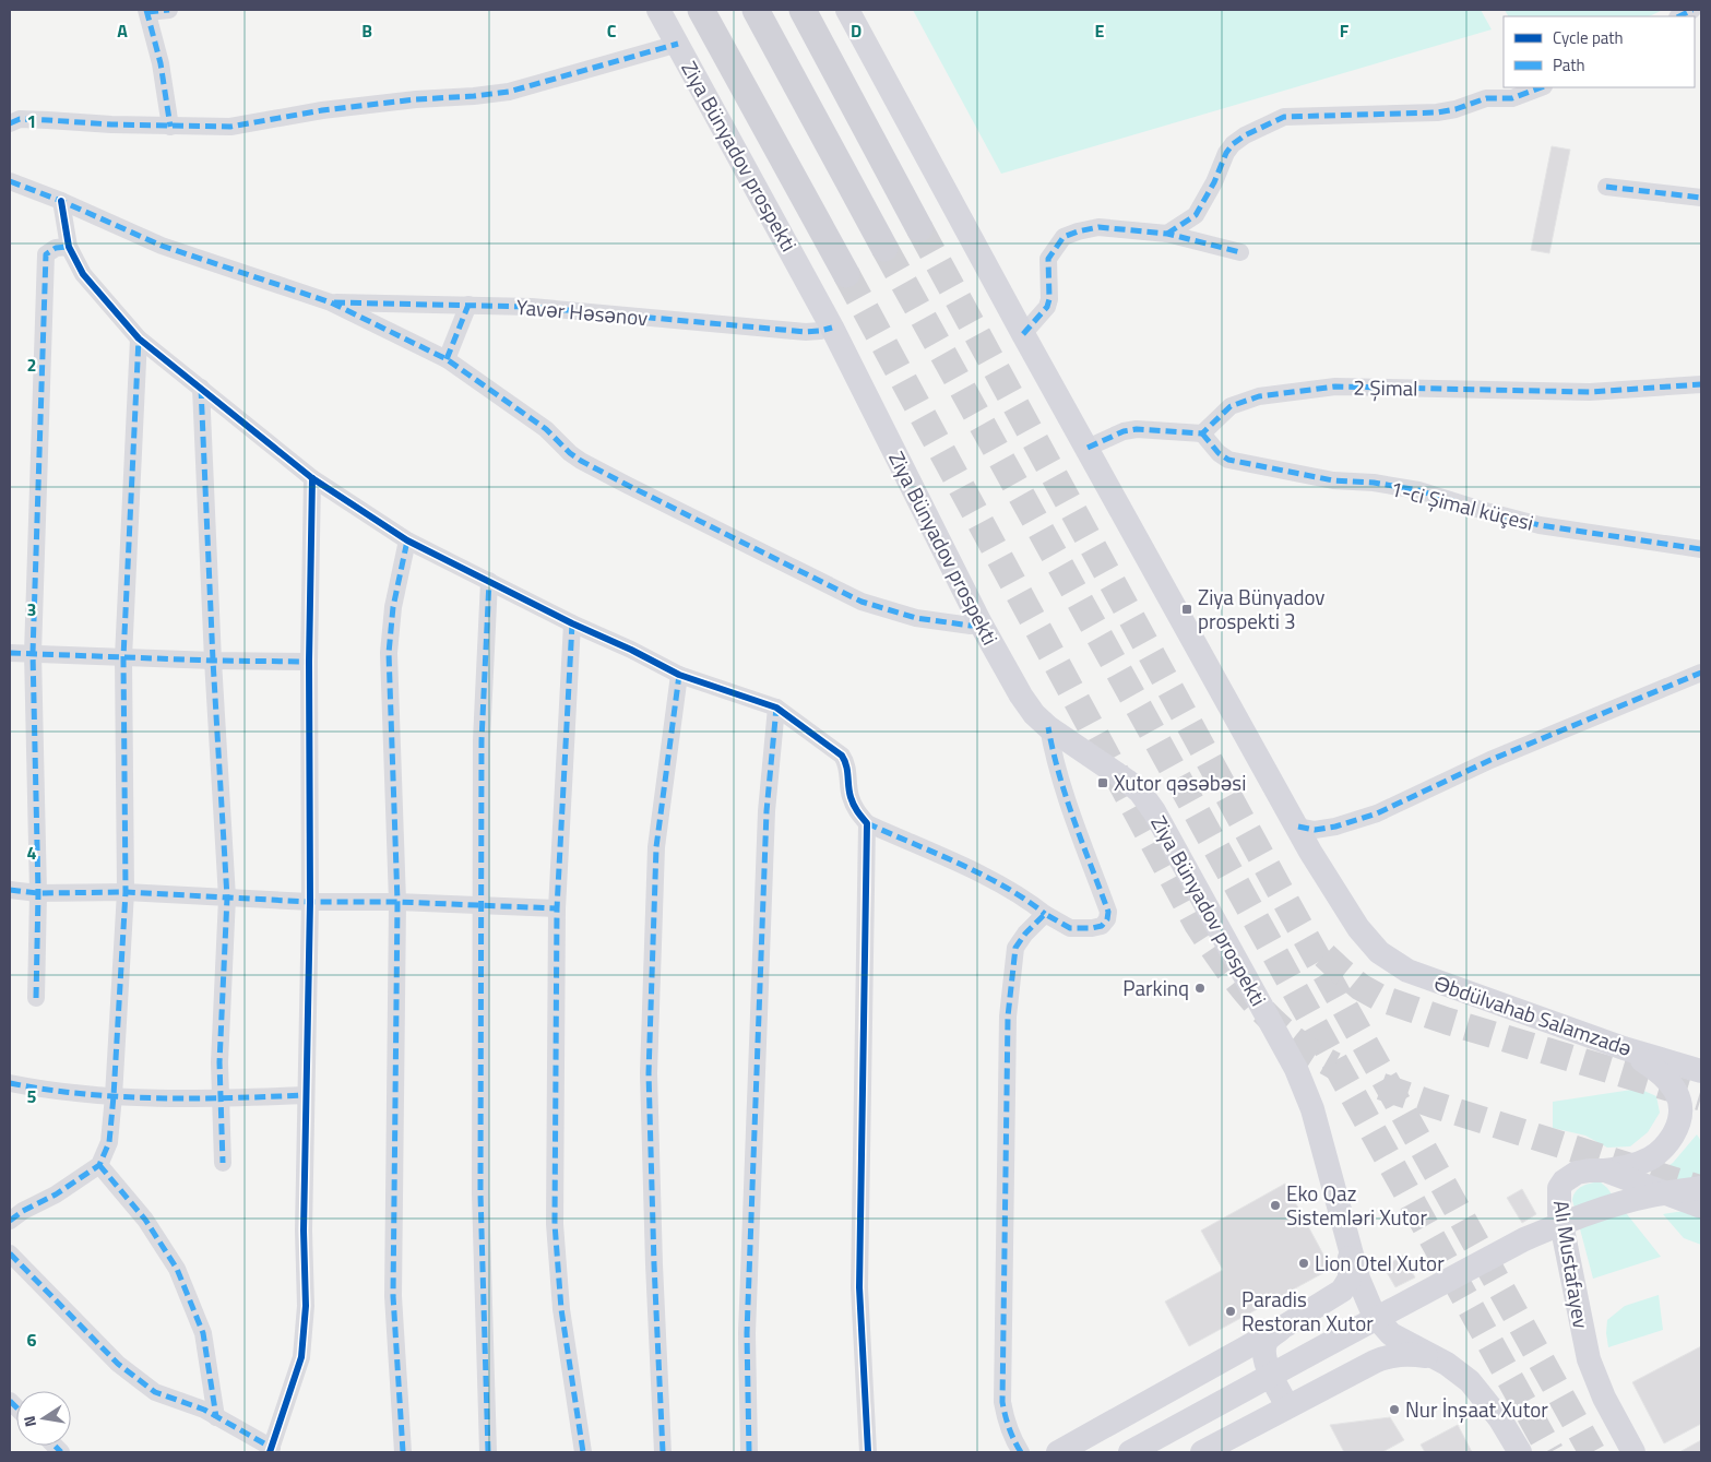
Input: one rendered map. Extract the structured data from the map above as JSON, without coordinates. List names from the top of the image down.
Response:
{
  "streets": {
    "main road": ["Ziya Bünyadov prospekti", "Əbdülvahab Salamzadə", "Alı Mustafayev"],
    "street": ["Yavər Həsənov", "2 Şimal", "1-ci Şimal küçesi"]
  },
  "crossings": [
    ["Ziya Bünyadov prospekti", "Yavər Həsənov"],
    ["2 Şimal", "1-ci Şimal küçesi"]
  ],
  "places": {
    "transit": ["Ziya Bünyadov prospekti 3", "Xutor qəsəbəsi"],
    "other": [
      "Parkinq",
      "Eko Qaz Sistemləri Xutor",
      "Lion Otel Xutor",
      "Paradis Restoran Xutor",
      "Nur İnşaat Xutor"
    ]
  },
  "legend": ["Cycle path", "Path"],
  "north": "left",
  "grid": {
    "columns": [
      "A",
      "B",
      "C",
      "D",
      "E",
      "F"
    ],
    "rows": [
      "1",
      "2",
      "3",
      "4",
      "5",
      "6"
    ]
  }
}
